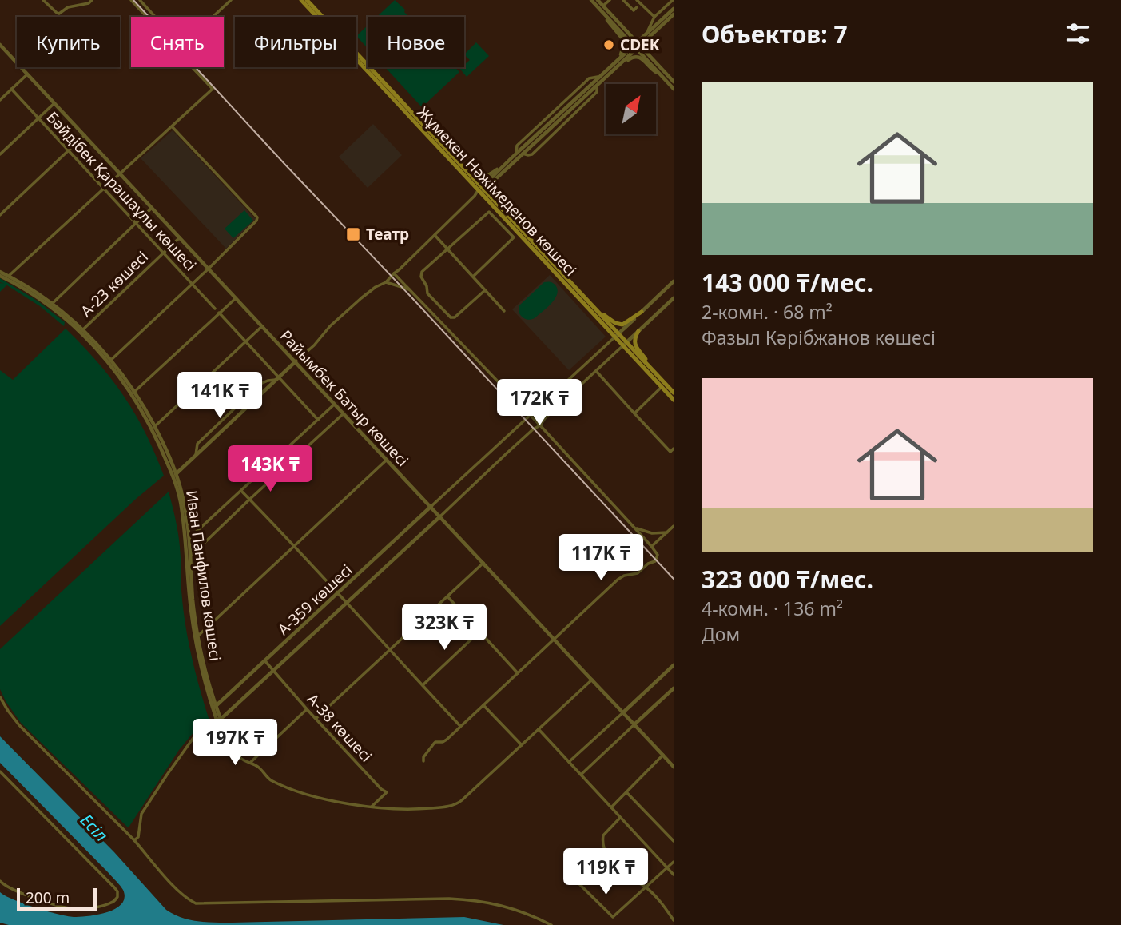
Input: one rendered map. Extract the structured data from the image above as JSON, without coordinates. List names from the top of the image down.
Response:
{
  "streets": {
    "main road": ["Жұмекен Нәжімеденов көшесі"],
    "street": [
      "Бәйдібек Қарашаұлы көшесі",
      "А-23 көшесі",
      "Райымбек Батыр көшесі",
      "Иван Панфилов көшесі",
      "А-359 көшесі",
      "А-38 көшесі"
    ]
  },
  "crossings": [
    ["Бәйдібек Қарашаұлы көшесі", "А-23 көшесі"],
    ["А-23 көшесі", "Райымбек Батыр көшесі"],
    ["А-23 көшесі", "Иван Панфилов көшесі"],
    ["Райымбек Батыр көшесі", "А-359 көшесі"],
    ["Иван Панфилов көшесі", "А-359 көшесі"],
    ["А-359 көшесі", "А-38 көшесі"]
  ],
  "water": ["Есіл"],
  "places": {
    "other": ["CDEK"],
    "transit": ["Театр"]
  },
  "scale_bar": "200 m",
  "north": "top right",
  "page": {
    "heading": "Объектов: 7",
    "chip": [
      "Купить",
      "Снять",
      "Фильтры",
      "Новое"
    ],
    "list": [
      {
        "name": "143 000 ₸/мес.",
        "note": "2-комн. · 68 m² · Фазыл Кәрібжанов көшесі"
      },
      {
        "name": "323 000 ₸/мес.",
        "note": "4-комн. · 136 m² · Дом"
      }
    ],
    "price": [
      "141K ₸",
      "172K ₸",
      "143K ₸",
      "117K ₸",
      "323K ₸",
      "197K ₸",
      "119K ₸"
    ],
    "scale": "200 m"
  }
}
